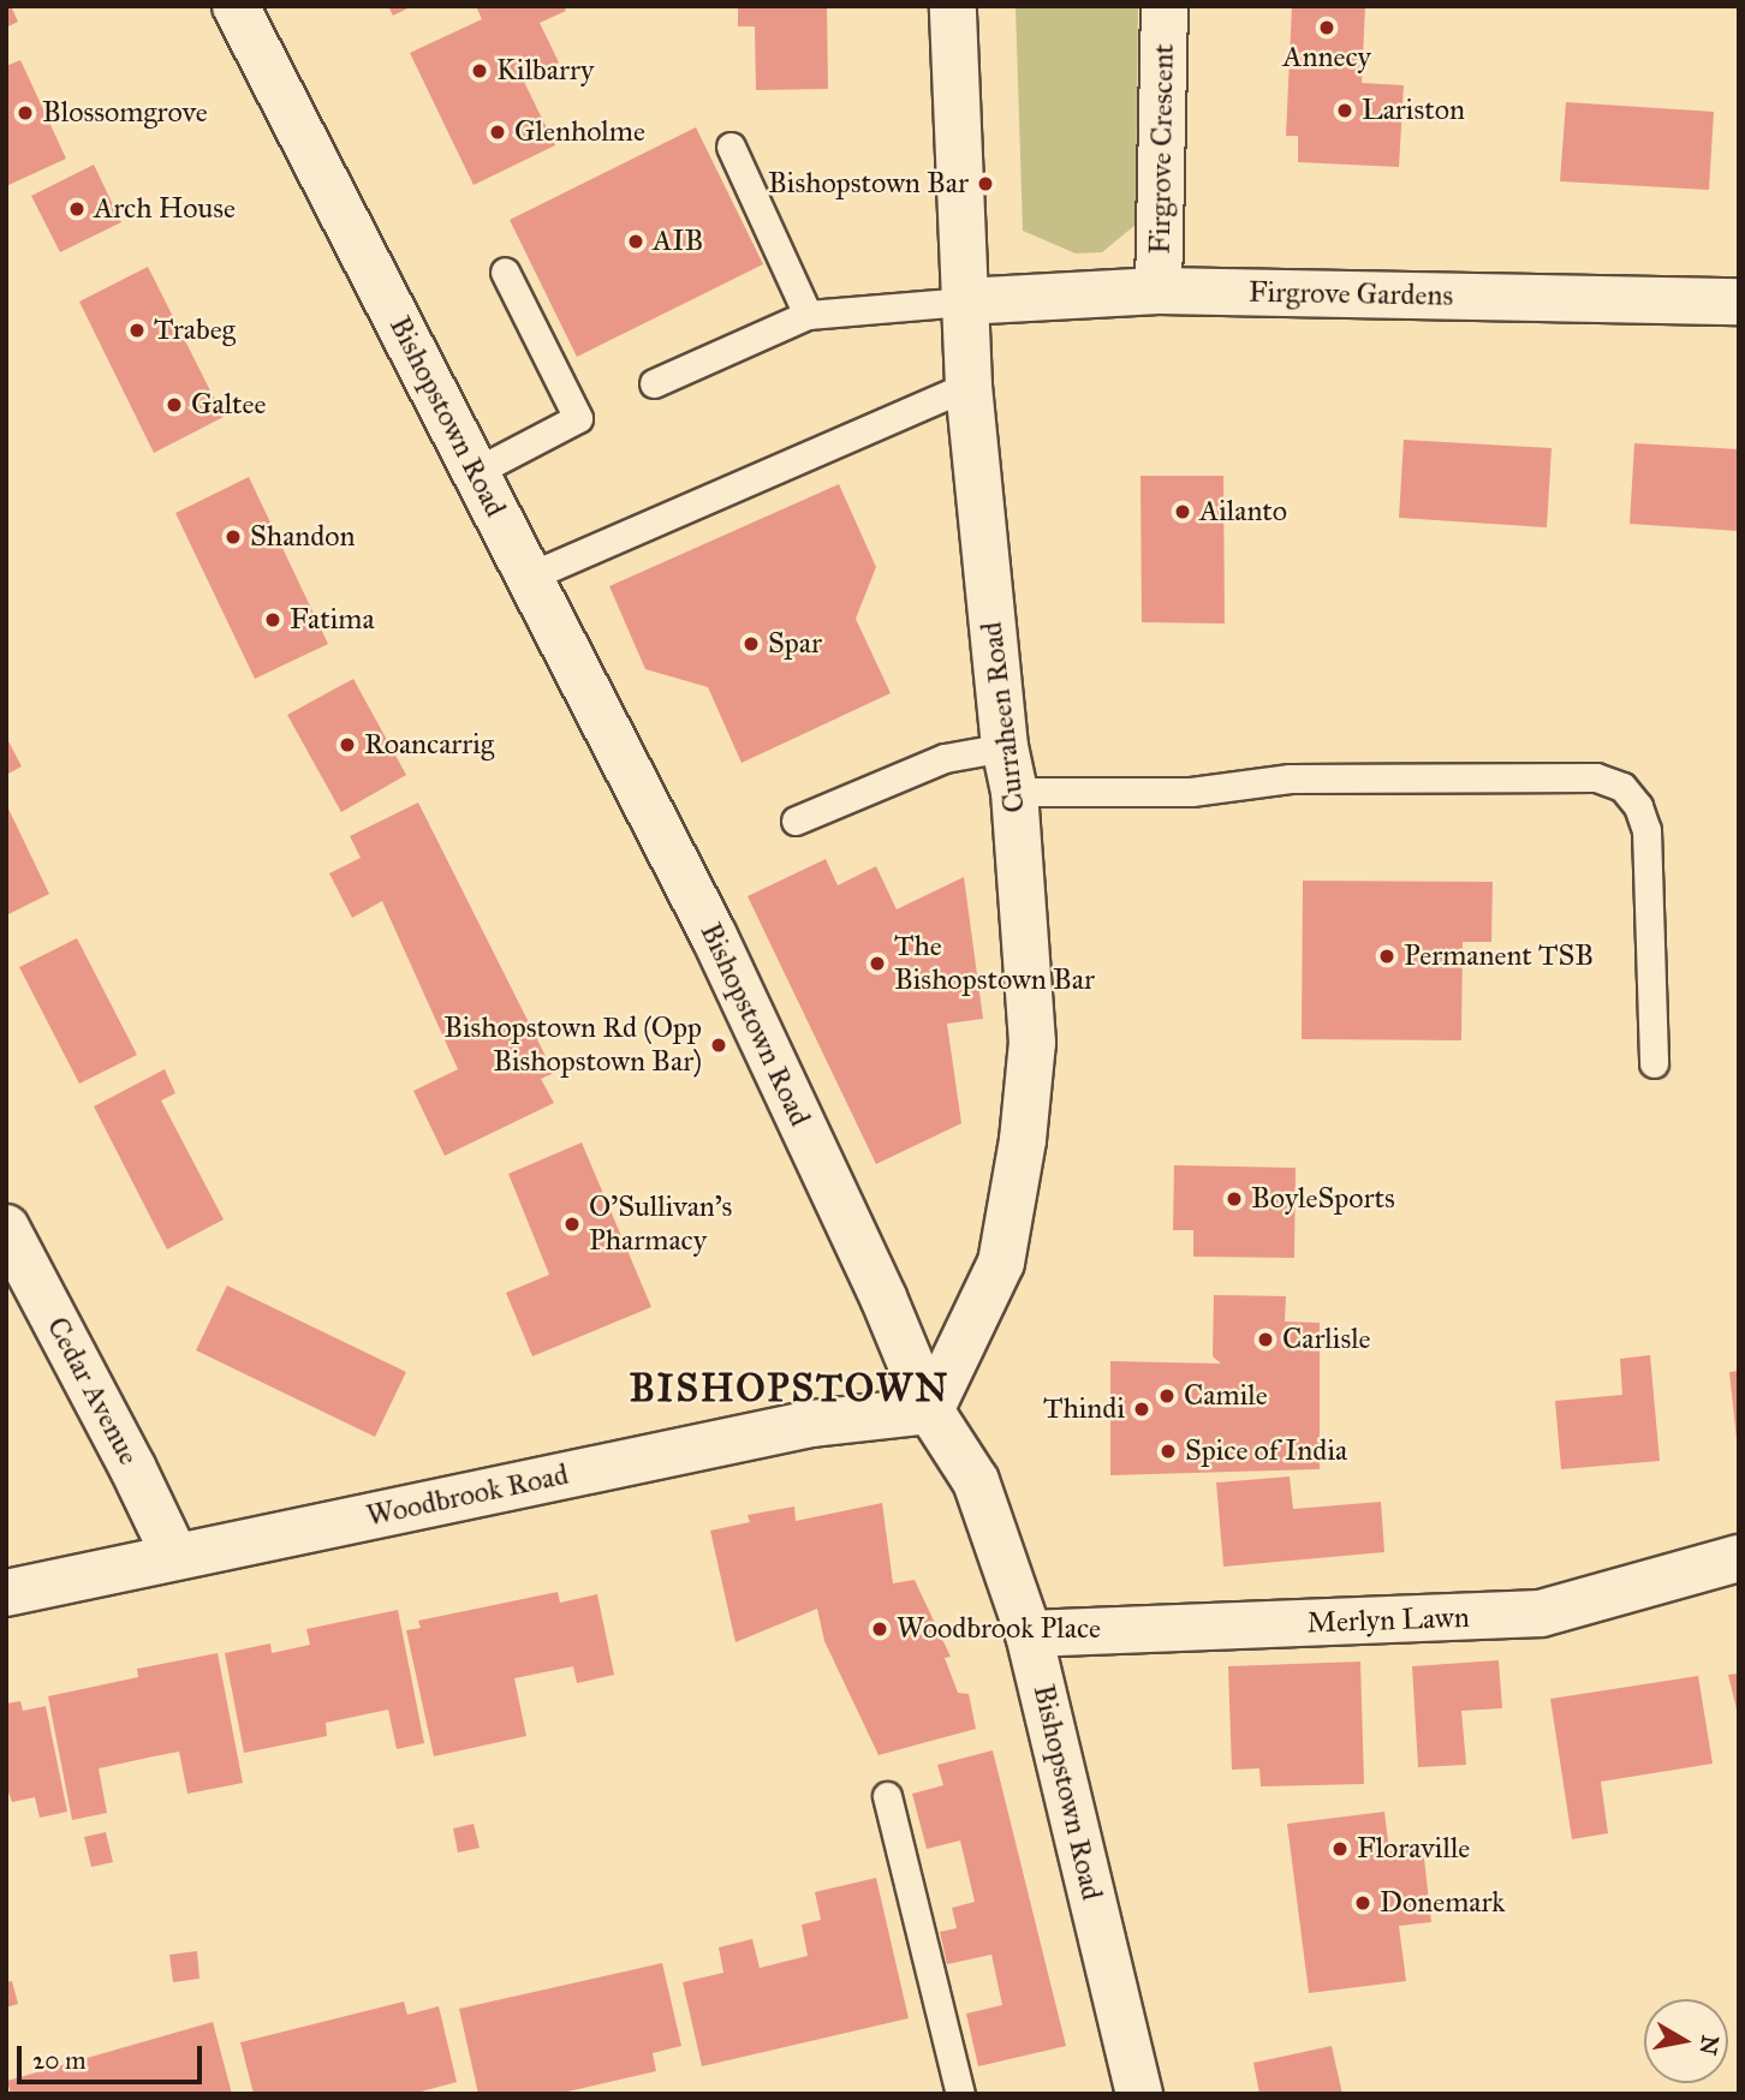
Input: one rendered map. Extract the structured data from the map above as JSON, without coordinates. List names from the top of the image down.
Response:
{
  "streets": {
    "street": [
      "Firgrove Crescent",
      "Firgrove Gardens",
      "Bishopstown Road",
      "Curraheen Road",
      "Cedar Avenue",
      "Woodbrook Road",
      "Merlyn Lawn"
    ]
  },
  "crossings": [
    ["Firgrove Crescent", "Firgrove Gardens"],
    ["Firgrove Gardens", "Curraheen Road"],
    ["Bishopstown Road", "Curraheen Road"],
    ["Bishopstown Road", "Woodbrook Road"],
    ["Bishopstown Road", "Merlyn Lawn"],
    ["Curraheen Road", "Woodbrook Road"],
    ["Cedar Avenue", "Woodbrook Road"]
  ],
  "districts": ["BISHOPSTOWN"],
  "places": [
    "Annecy",
    "Kilbarry",
    "Lariston",
    "Blossomgrove",
    "Glenholme",
    "Bishopstown Bar",
    "Arch House",
    "AIB",
    "Trabeg",
    "Galtee",
    "Ailanto",
    "Shandon",
    "Fatima",
    "Spar",
    "Roancarrig",
    "Permanent TSB",
    "The Bishopstown Bar",
    "Bishopstown Rd (Opp Bishopstown Bar)",
    "BoyleSports",
    "O'Sullivan's Pharmacy",
    "Carlisle",
    "Camile",
    "Thindi",
    "Spice of India",
    "Woodbrook Place",
    "Floraville",
    "Donemark"
  ],
  "scale_bar": "20 m",
  "north": "right"
}
